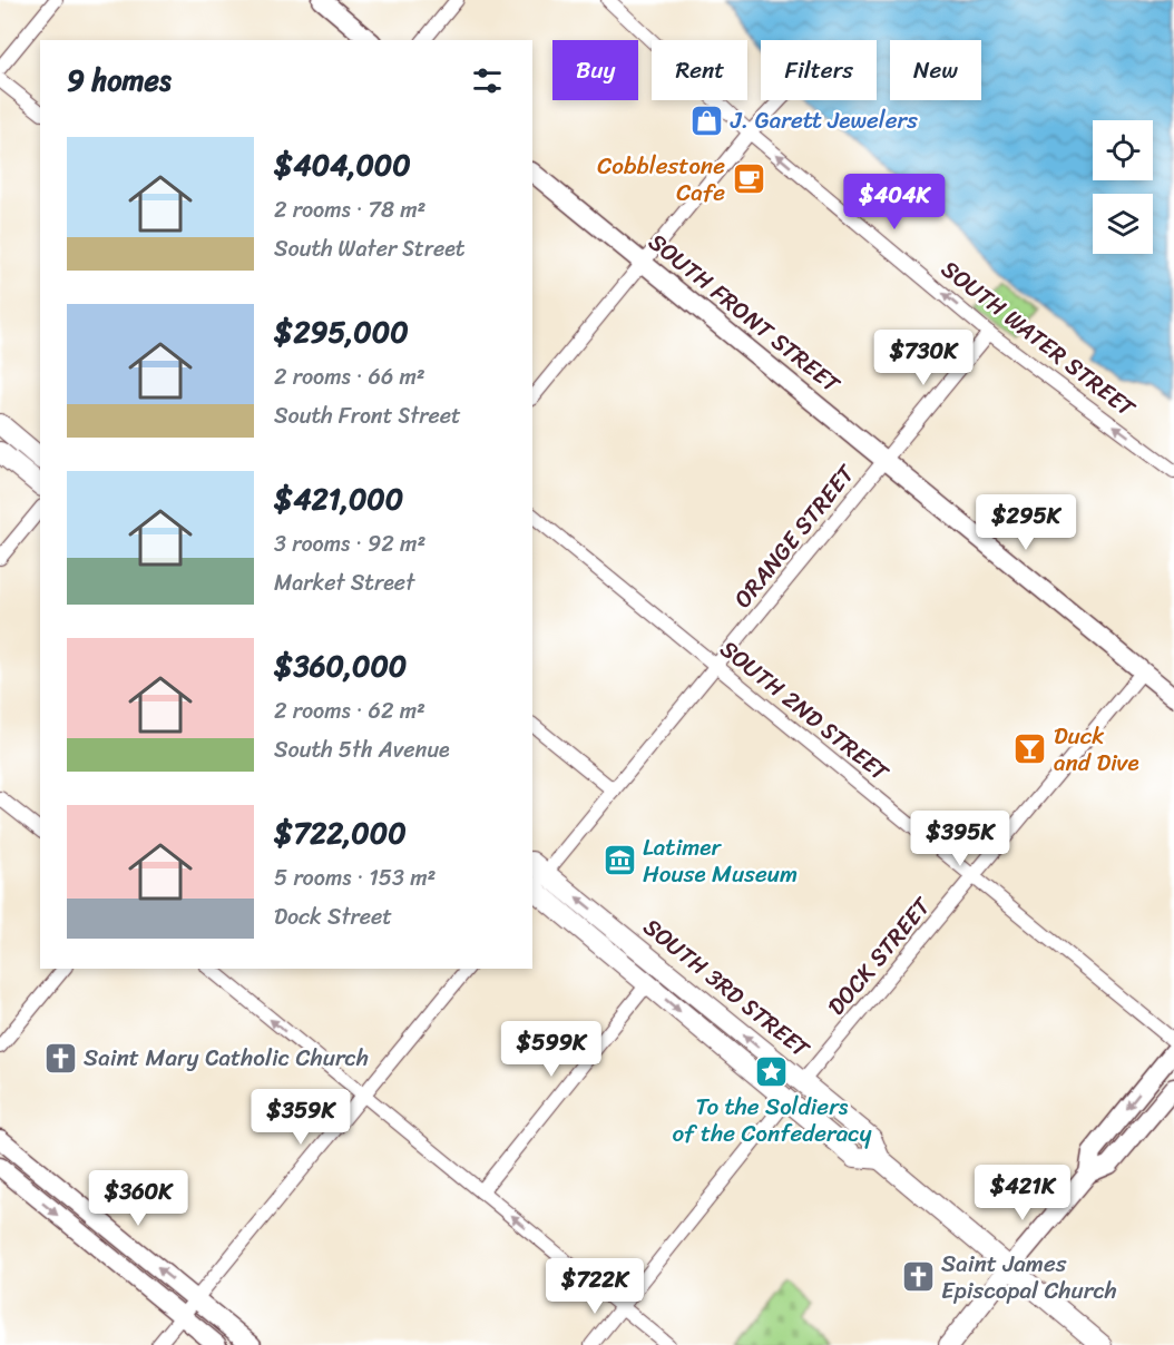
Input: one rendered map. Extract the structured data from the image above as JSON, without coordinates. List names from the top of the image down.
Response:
{
  "streets": {
    "main road": ["SOUTH 3RD STREET"],
    "street": [
      "SOUTH FRONT STREET",
      "SOUTH WATER STREET",
      "ORANGE STREET",
      "SOUTH 2ND STREET",
      "DOCK STREET"
    ]
  },
  "crossings": [
    ["SOUTH FRONT STREET", "ORANGE STREET"],
    ["SOUTH FRONT STREET", "DOCK STREET"],
    ["SOUTH WATER STREET", "ORANGE STREET"],
    ["ORANGE STREET", "SOUTH 2ND STREET"],
    ["ORANGE STREET", "SOUTH 3RD STREET"],
    ["SOUTH 2ND STREET", "DOCK STREET"],
    ["DOCK STREET", "SOUTH 3RD STREET"]
  ],
  "one_way": ["SOUTH WATER STREET"],
  "places": {
    "shop": ["J. Garett Jewelers"],
    "cafe": ["Cobblestone Cafe"],
    "bar": ["Duck and Dive"],
    "museum": ["Latimer House Museum"],
    "church": ["Saint Mary Catholic Church", "Saint James Episcopal Church"],
    "place": ["To the Soldiers of the Confederacy"]
  },
  "page": {
    "chip": [
      "Buy",
      "Rent",
      "Filters",
      "New"
    ],
    "heading": "9 homes",
    "list": [
      {
        "name": "$404,000",
        "note": "2 rooms · 78 m² · South Water Street"
      },
      {
        "name": "$295,000",
        "note": "2 rooms · 66 m² · South Front Street"
      },
      {
        "name": "$421,000",
        "note": "3 rooms · 92 m² · Market Street"
      },
      {
        "name": "$360,000",
        "note": "2 rooms · 62 m² · South 5th Avenue"
      },
      {
        "name": "$722,000",
        "note": "5 rooms · 153 m² · Dock Street"
      }
    ],
    "price": [
      "$404K",
      "$730K",
      "$295K",
      "$395K",
      "$599K",
      "$359K",
      "$421K",
      "$360K",
      "$722K"
    ]
  }
}
